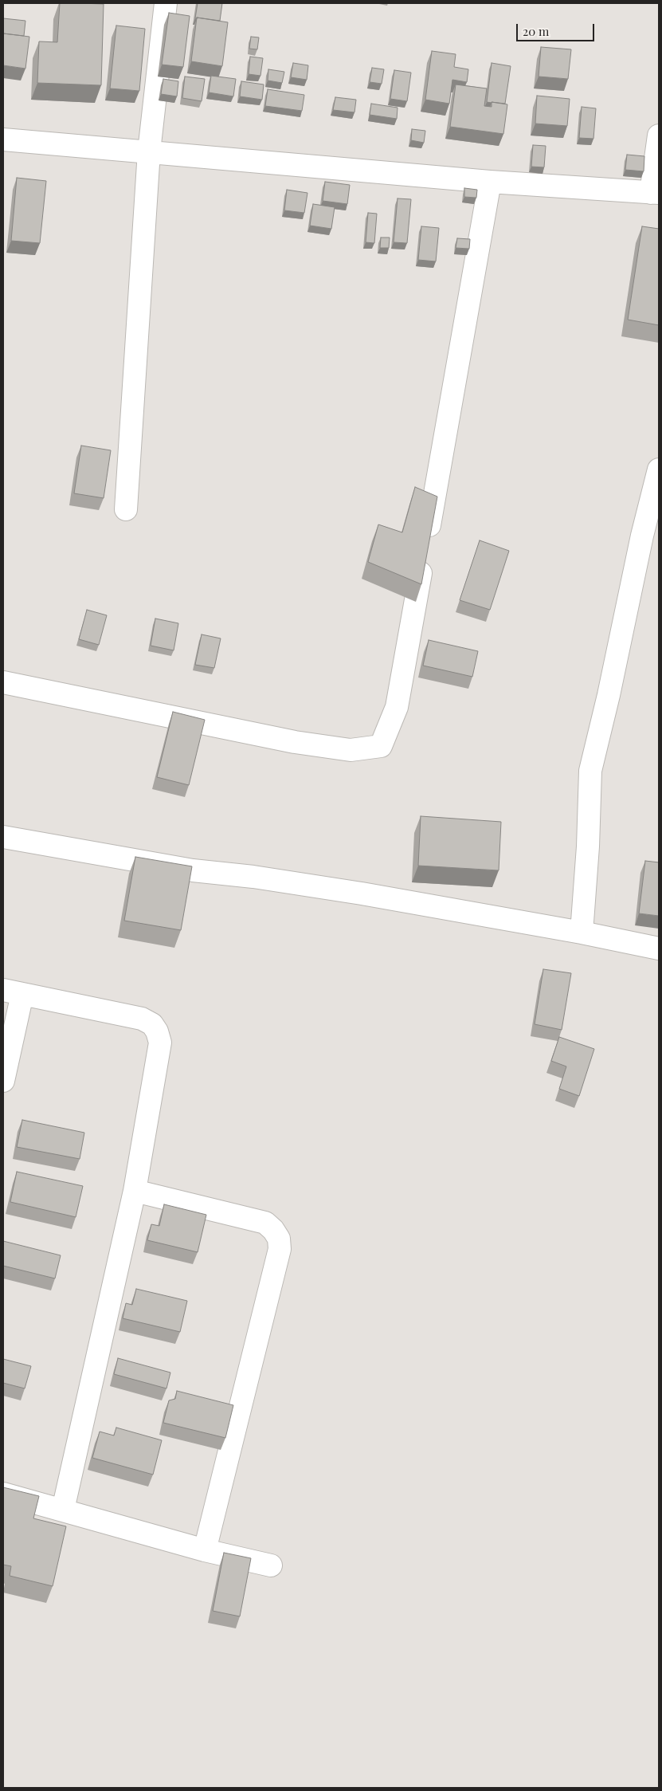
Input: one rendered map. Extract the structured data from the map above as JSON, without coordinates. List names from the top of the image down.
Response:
{
  "scale_bar": "20 m"
}
